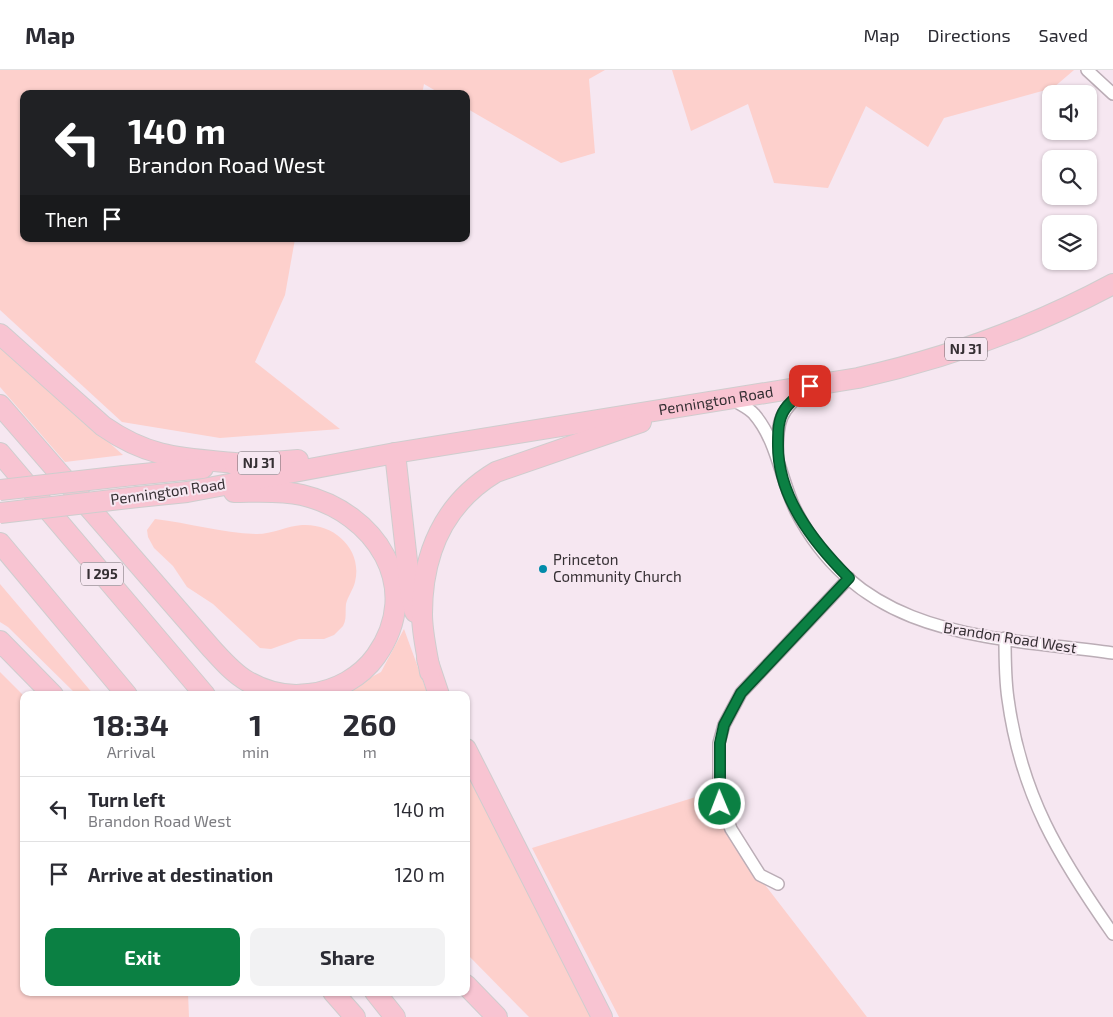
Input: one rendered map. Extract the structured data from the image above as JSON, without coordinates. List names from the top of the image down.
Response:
{
  "streets": {
    "highway": ["NJ 31", "Pennington Road", "I 295"],
    "street": ["Brandon Road West"]
  },
  "crossings": [
    ["Pennington Road", "Brandon Road West"]
  ],
  "places": ["Princeton Community Church"],
  "page": {
    "header": "Map",
    "nav": ["Map", "Directions", "Saved"],
    "turn": ["140 m", "Brandon Road West"],
    "then": "Then",
    "eta": [
      "18:34",
      "Arrival",
      "1",
      "min",
      "260",
      "m"
    ],
    "list": [
      {
        "name": "Turn left",
        "note": "Brandon Road West",
        "value": "140 m"
      },
      {
        "name": "Arrive at destination",
        "value": "120 m"
      }
    ],
    "buttons": ["Exit", "Share"]
  }
}
